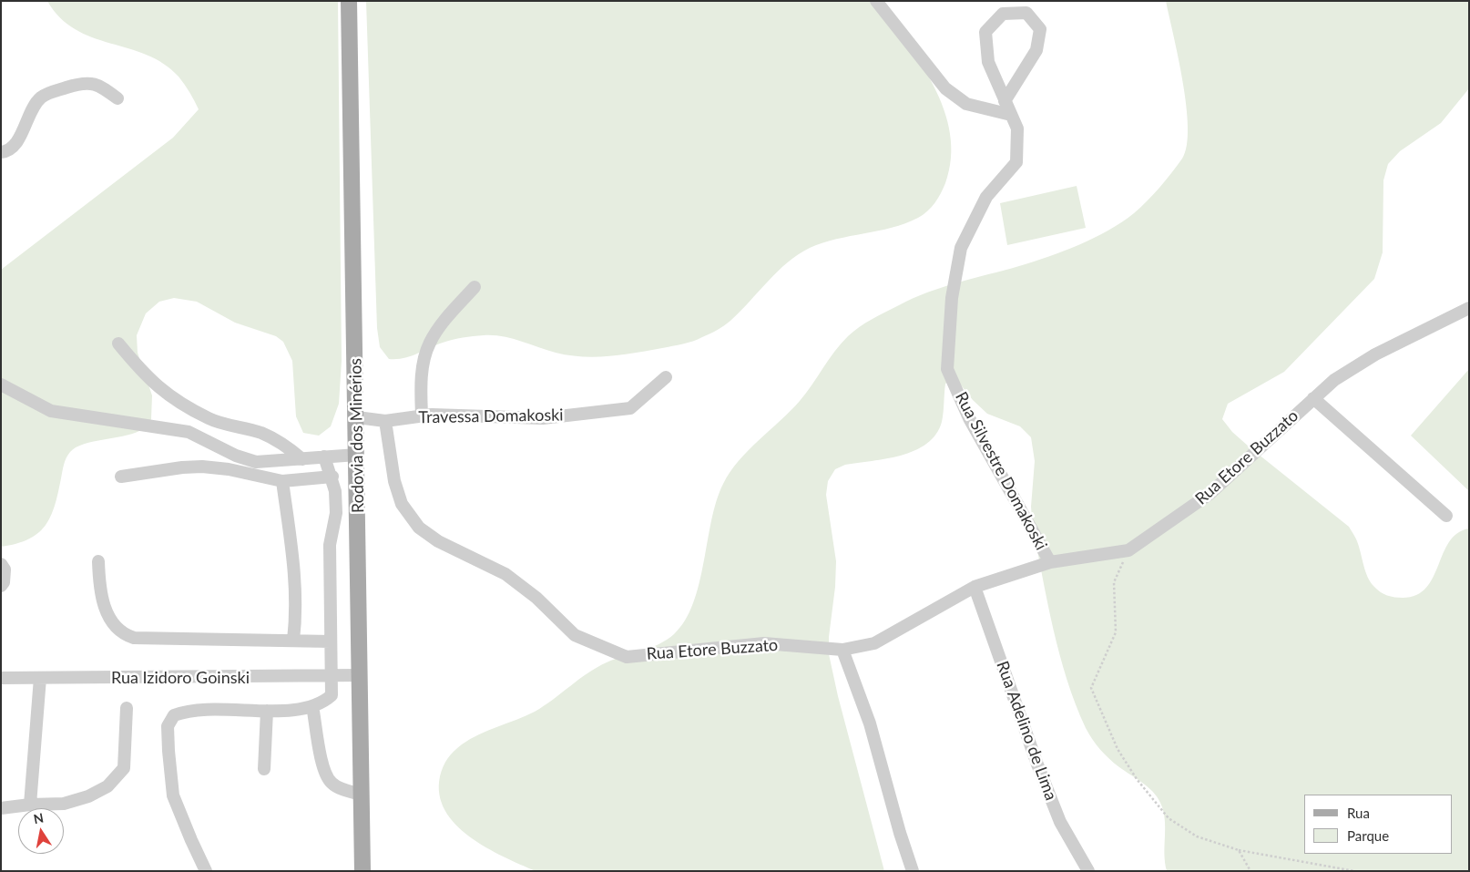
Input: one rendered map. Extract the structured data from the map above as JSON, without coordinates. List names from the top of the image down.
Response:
{
  "streets": {
    "main road": ["Rodovia dos Minérios"],
    "street": [
      "Travessa Domakoski",
      "Rua Etore Buzzato",
      "Rua Silvestre Domakoski",
      "Rua Izidoro Goinski",
      "Rua Adelino de Lima"
    ]
  },
  "crossings": [
    ["Travessa Domakoski", "Rua Etore Buzzato"],
    ["Rodovia dos Minérios", "Rua Izidoro Goinski"],
    ["Rua Etore Buzzato", "Rua Silvestre Domakoski"],
    ["Rua Etore Buzzato", "Rua Adelino de Lima"]
  ],
  "legend": ["Rua", "Parque"],
  "north": "top"
}
